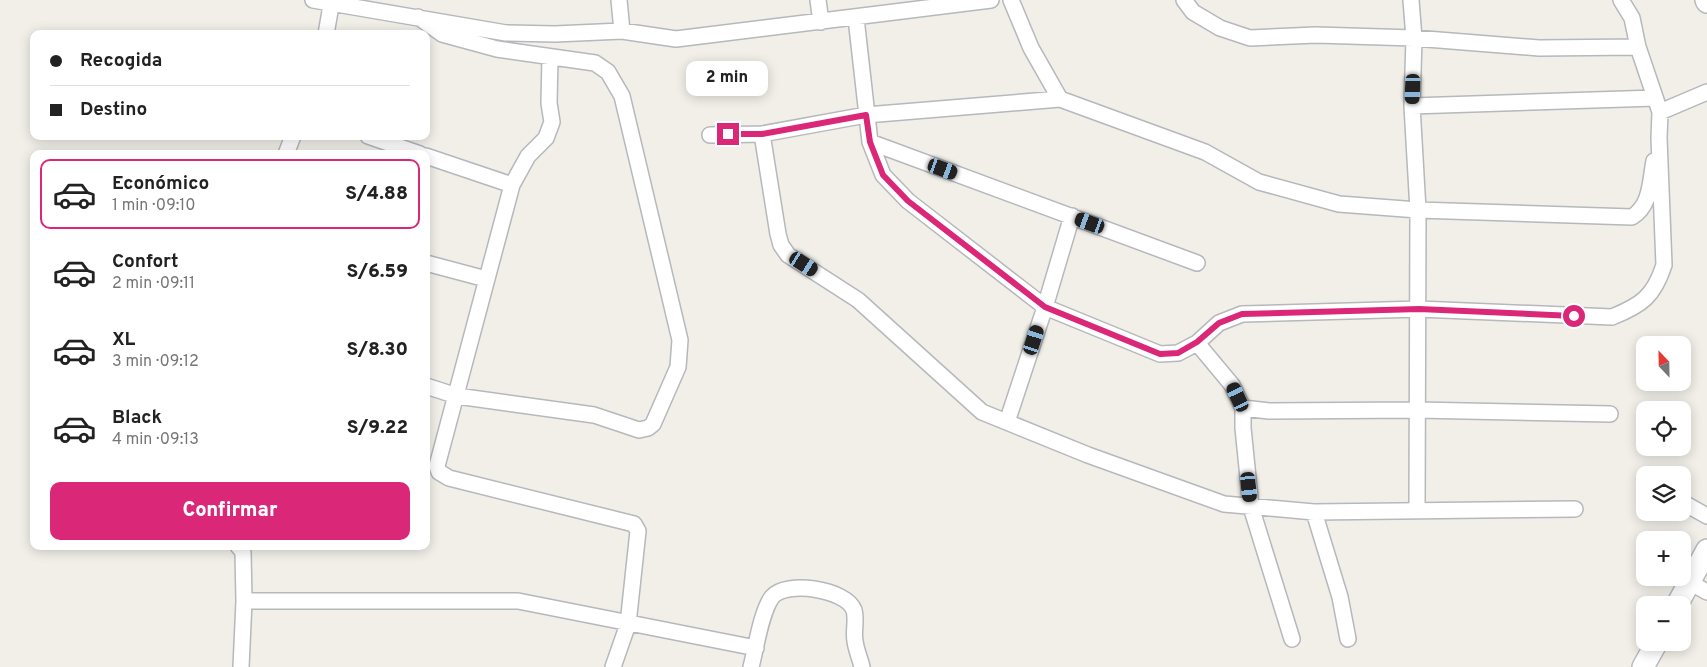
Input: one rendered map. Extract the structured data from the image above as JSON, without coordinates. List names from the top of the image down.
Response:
{
  "north": "top",
  "page": {
    "banner": ["Recogida", "Destino"],
    "bubble": "2 min",
    "list": [
      {
        "name": "Económico",
        "note": "1 min · 09:10",
        "value": "S/4.88"
      },
      {
        "name": "Confort",
        "note": "2 min · 09:11",
        "value": "S/6.59"
      },
      {
        "name": "XL",
        "note": "3 min · 09:12",
        "value": "S/8.30"
      },
      {
        "name": "Black",
        "note": "4 min · 09:13",
        "value": "S/9.22"
      }
    ],
    "map_buttons": ["+", "−"],
    "buttons": "Confirmar"
  }
}
